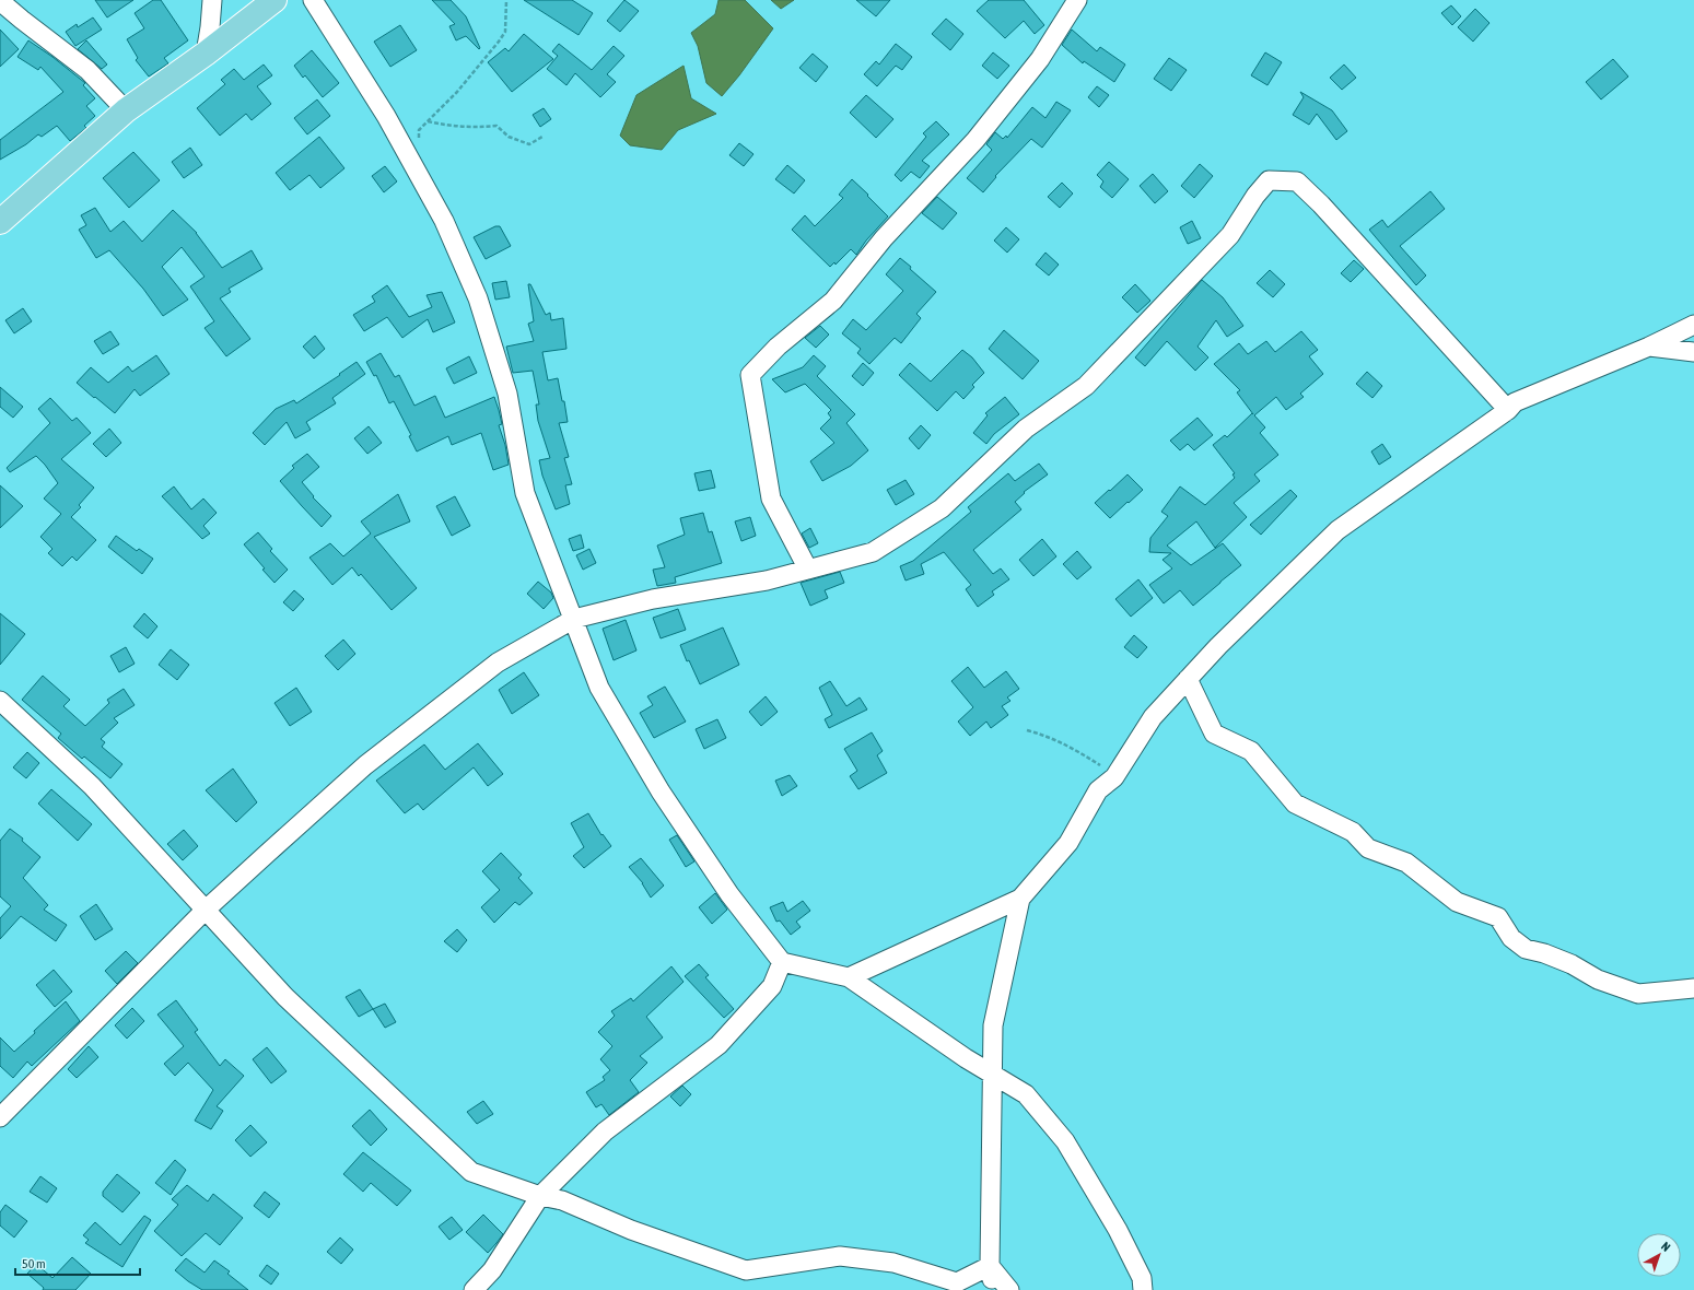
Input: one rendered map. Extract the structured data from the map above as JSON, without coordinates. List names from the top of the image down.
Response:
{
  "scale_bar": "50 m",
  "north": "top right"
}
